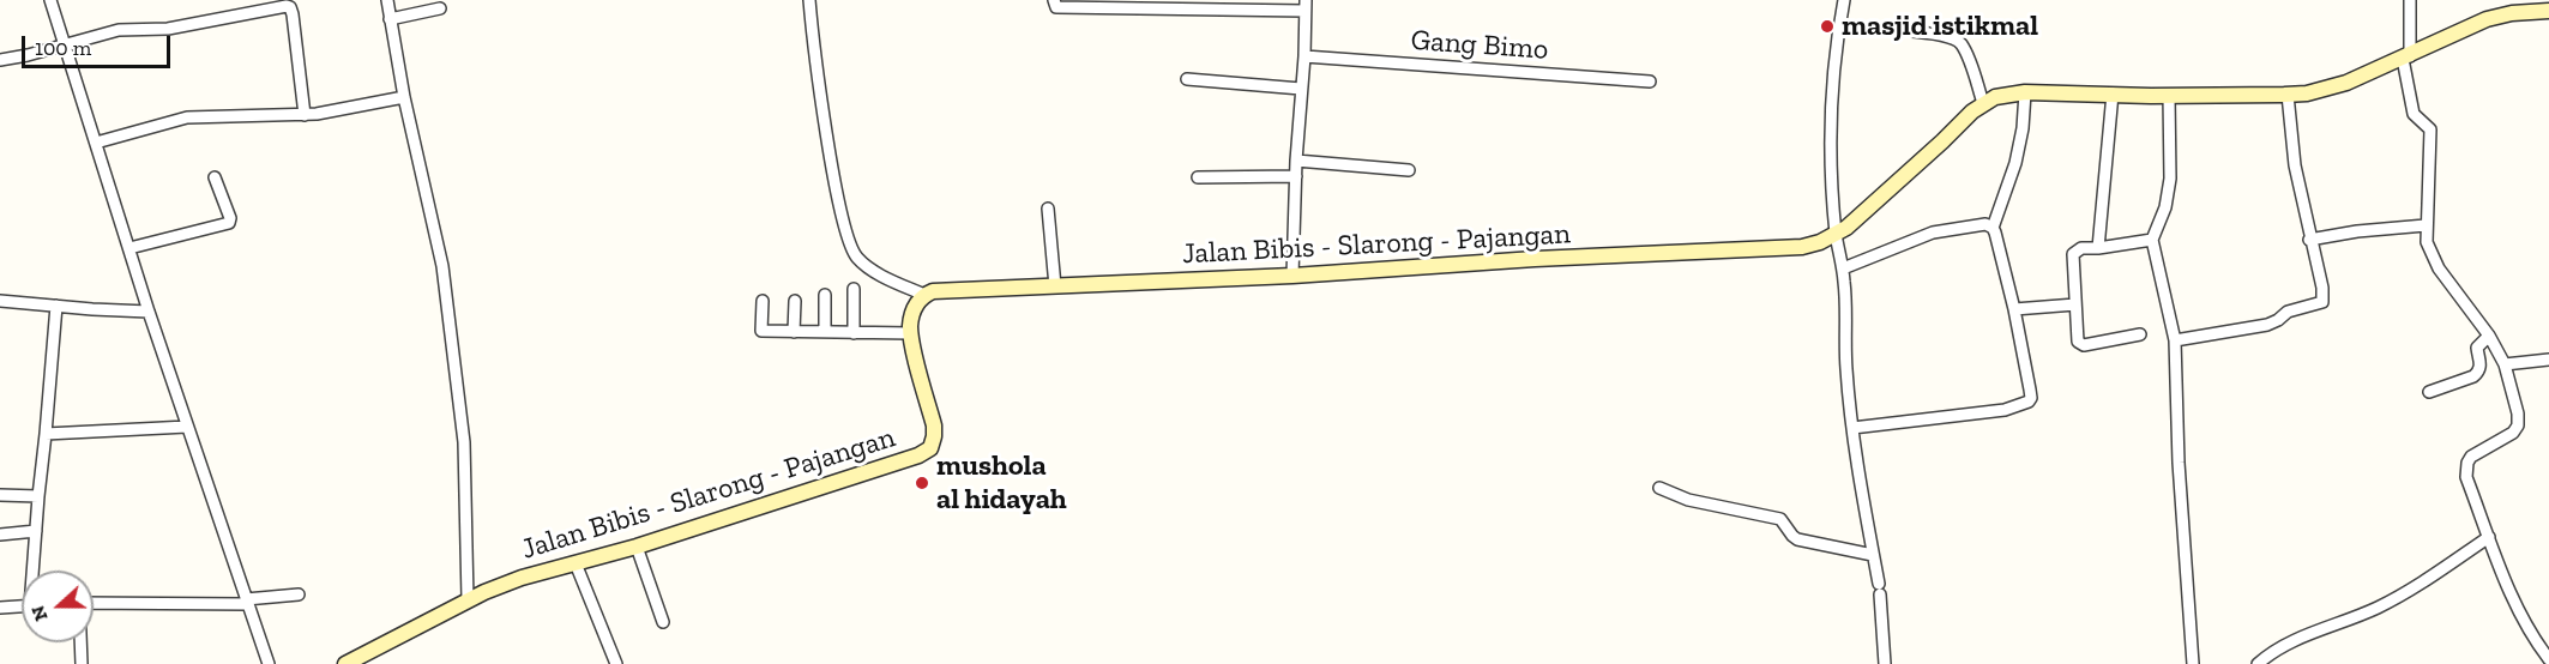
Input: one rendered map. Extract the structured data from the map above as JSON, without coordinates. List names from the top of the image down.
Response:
{
  "streets": {
    "main road": ["Jalan Bibis - Slarong - Pajangan"],
    "street": ["Gang Bimo"]
  },
  "places": ["masjid istikmal", "mushola al hidayah"],
  "scale_bar": "100 m",
  "north": "left"
}
